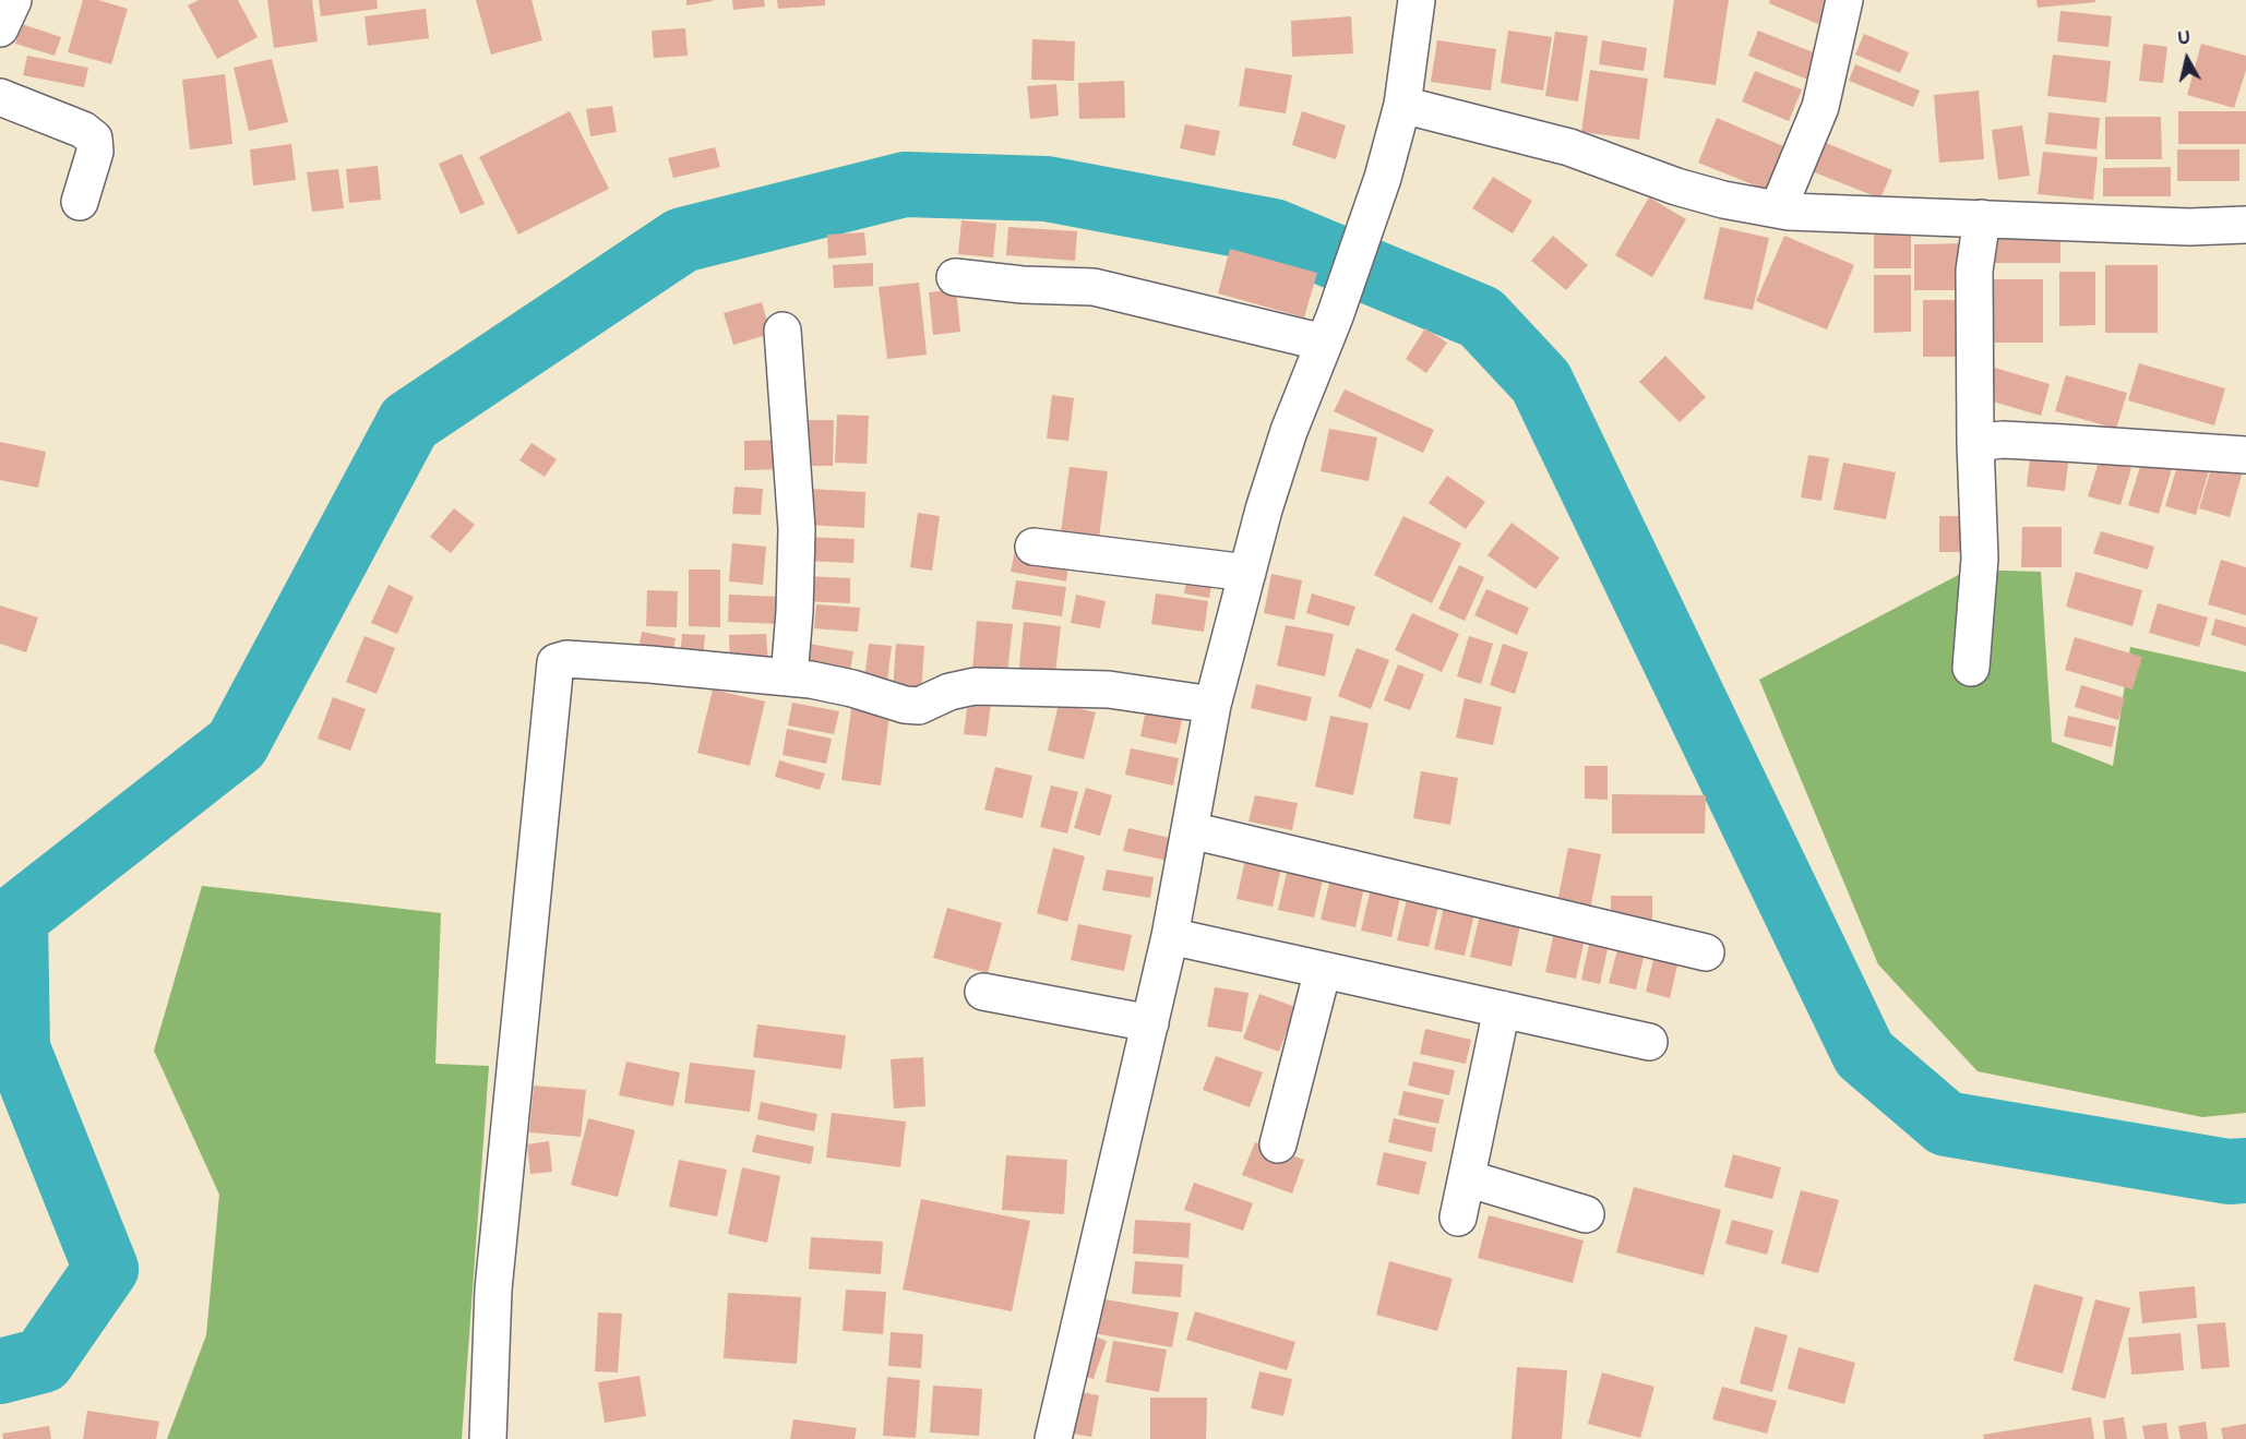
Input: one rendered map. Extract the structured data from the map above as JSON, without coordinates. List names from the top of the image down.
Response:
{
  "north": "top"
}
